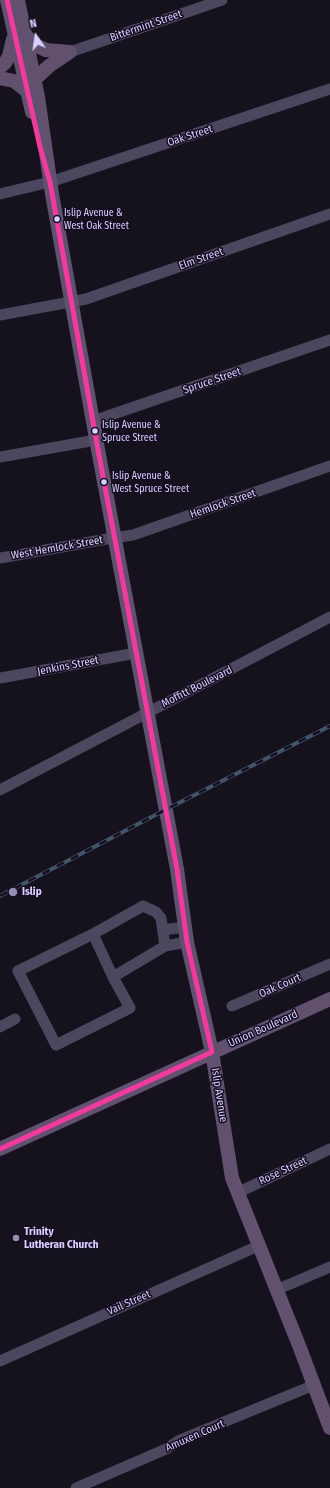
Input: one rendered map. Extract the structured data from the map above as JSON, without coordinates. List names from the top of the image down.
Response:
{
  "streets": {
    "main road": ["Union Boulevard", "Islip Avenue"],
    "street": [
      "Bittermint Street",
      "Oak Street",
      "Elm Street",
      "Spruce Street",
      "Hemlock Street",
      "West Hemlock Street",
      "Jenkins Street",
      "Moffitt Boulevard",
      "Oak Court",
      "Rose Street",
      "Vail Street",
      "Amuxen Court"
    ]
  },
  "crossings": [
    ["Oak Street", "Islip Avenue"],
    ["Elm Street", "Islip Avenue"],
    ["Spruce Street", "Islip Avenue"],
    ["Hemlock Street", "West Hemlock Street"],
    ["Hemlock Street", "Islip Avenue"],
    ["West Hemlock Street", "Islip Avenue"],
    ["Jenkins Street", "Islip Avenue"],
    ["Moffitt Boulevard", "Islip Avenue"],
    ["Union Boulevard", "Islip Avenue"],
    ["Islip Avenue", "Rose Street"],
    ["Islip Avenue", "Vail Street"],
    ["Islip Avenue", "Amuxen Court"]
  ],
  "places": [
    "Islip Avenue & West Oak Street",
    "Islip Avenue & Spruce Street",
    "Islip Avenue & West Spruce Street",
    "Islip",
    "Trinity Lutheran Church"
  ],
  "north": "top"
}
